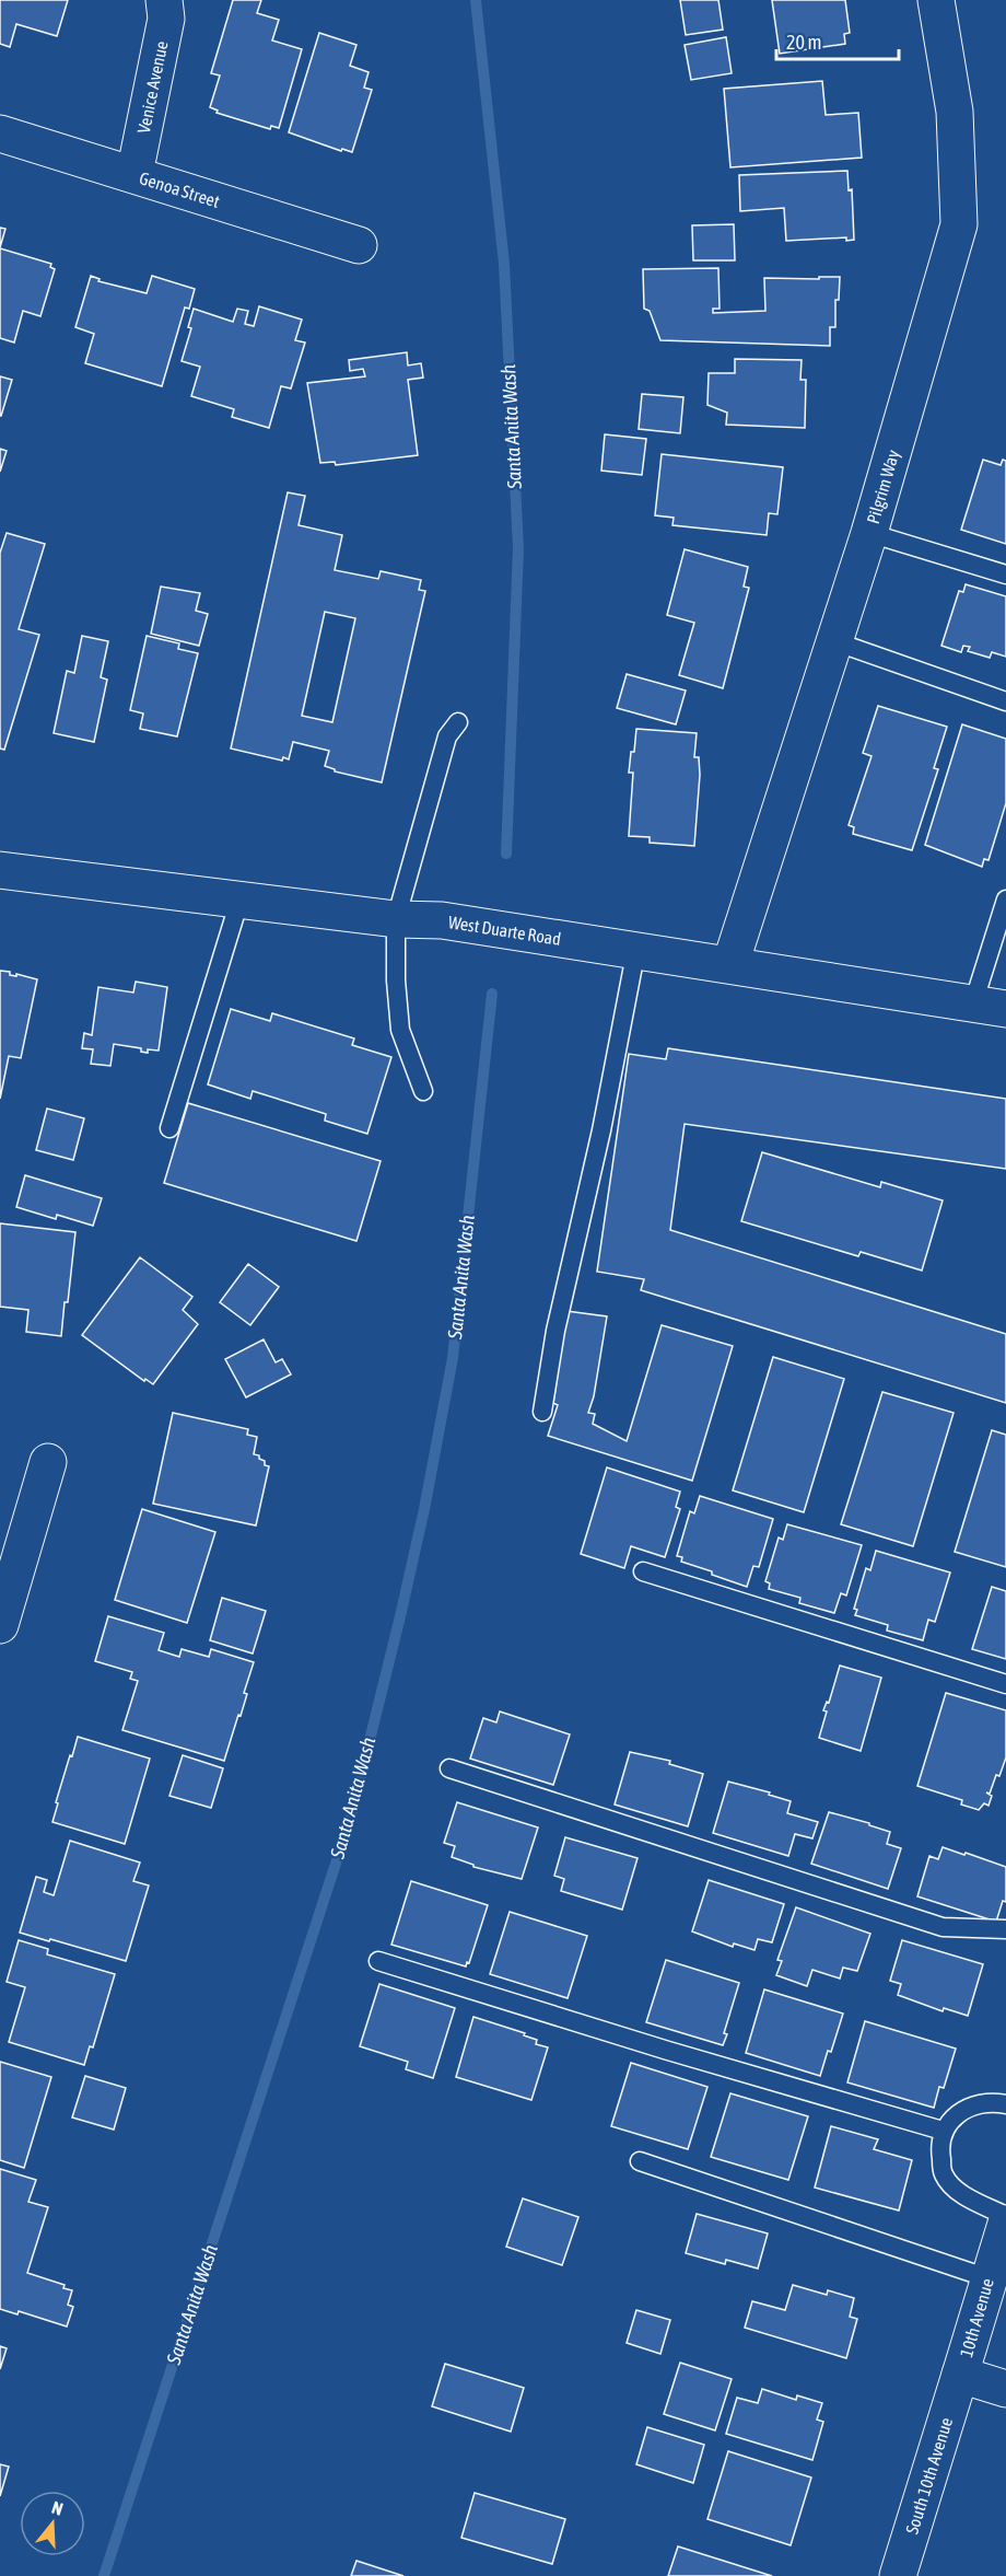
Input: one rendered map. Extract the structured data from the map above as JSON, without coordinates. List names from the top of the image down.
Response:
{
  "streets": {
    "street": [
      "Venice Avenue",
      "Genoa Street",
      "Pilgrim Way",
      "West Duarte Road",
      "10th Avenue",
      "South 10th Avenue"
    ]
  },
  "crossings": [
    ["Venice Avenue", "Genoa Street"],
    ["Pilgrim Way", "West Duarte Road"],
    ["10th Avenue", "South 10th Avenue"]
  ],
  "water": ["Santa Anita Wash"],
  "scale_bar": "20 m",
  "north": "top"
}
